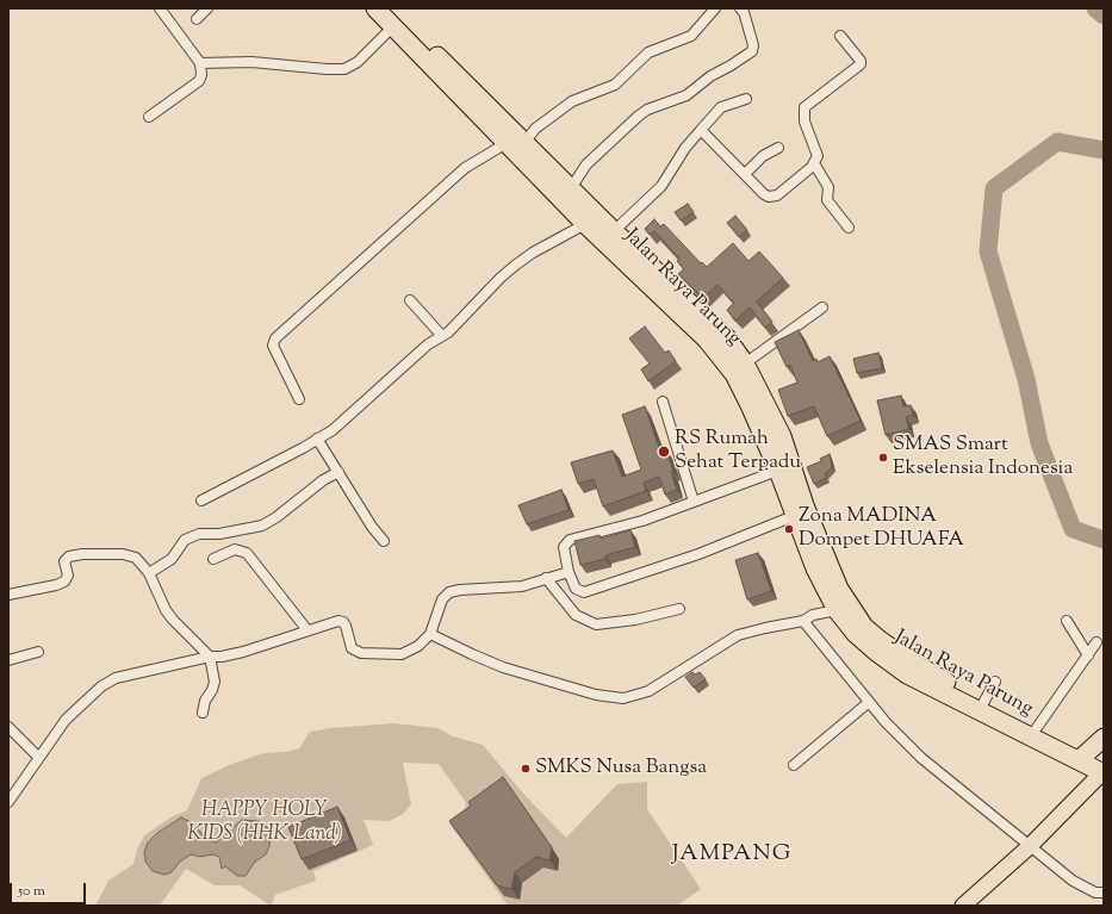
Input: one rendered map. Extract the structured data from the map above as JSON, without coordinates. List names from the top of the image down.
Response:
{
  "streets": {
    "highway": ["Jalan Raya Parung"]
  },
  "districts": ["JAMPANG"],
  "parks": ["HAPPY HOLY KIDS (HHK Land)"],
  "places": [
    "RS Rumah Sehat Terpadu",
    "SMAS Smart Ekselensia Indonesia",
    "Zona MADINA Dompet DHUAFA",
    "SMKS Nusa Bangsa"
  ],
  "scale_bar": "50 m"
}
